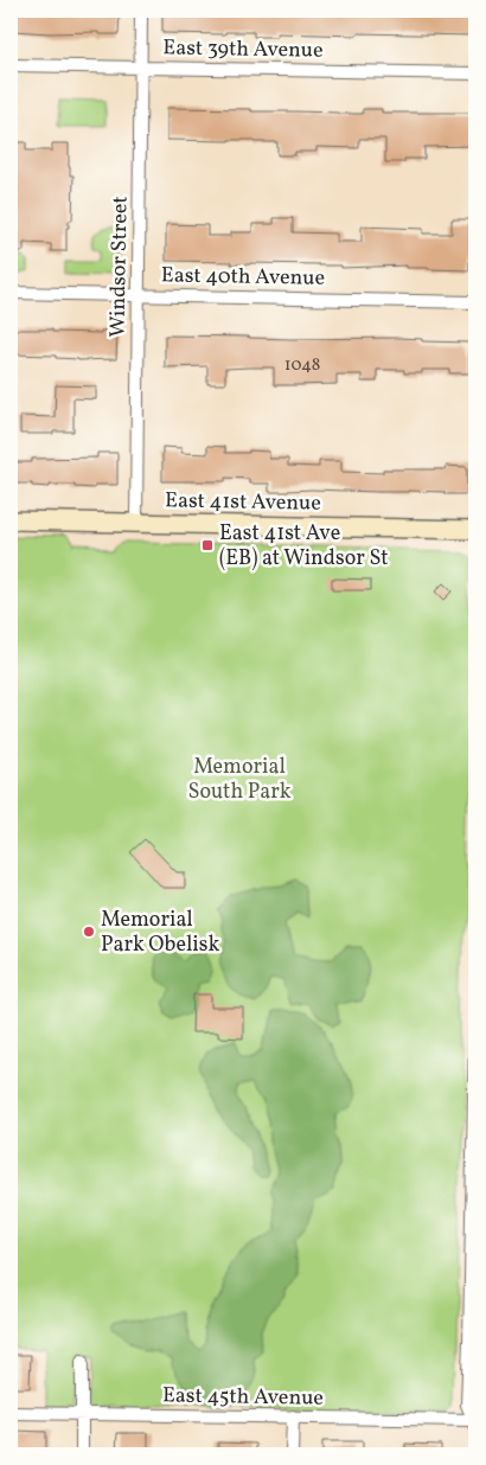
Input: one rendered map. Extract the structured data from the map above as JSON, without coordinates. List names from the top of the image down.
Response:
{
  "streets": {
    "main road": ["East 41st Avenue"],
    "street": [
      "East 39th Avenue",
      "Windsor Street",
      "East 40th Avenue",
      "East 45th Avenue"
    ]
  },
  "crossings": [
    ["East 39th Avenue", "Windsor Street"],
    ["Windsor Street", "East 40th Avenue"],
    ["Windsor Street", "East 41st Avenue"]
  ],
  "parks": ["Memorial South Park"],
  "places": {
    "transit": ["East 41st Ave (EB) at Windsor St"],
    "other": ["Memorial Park Obelisk"]
  },
  "house_numbers": ["1048"]
}
